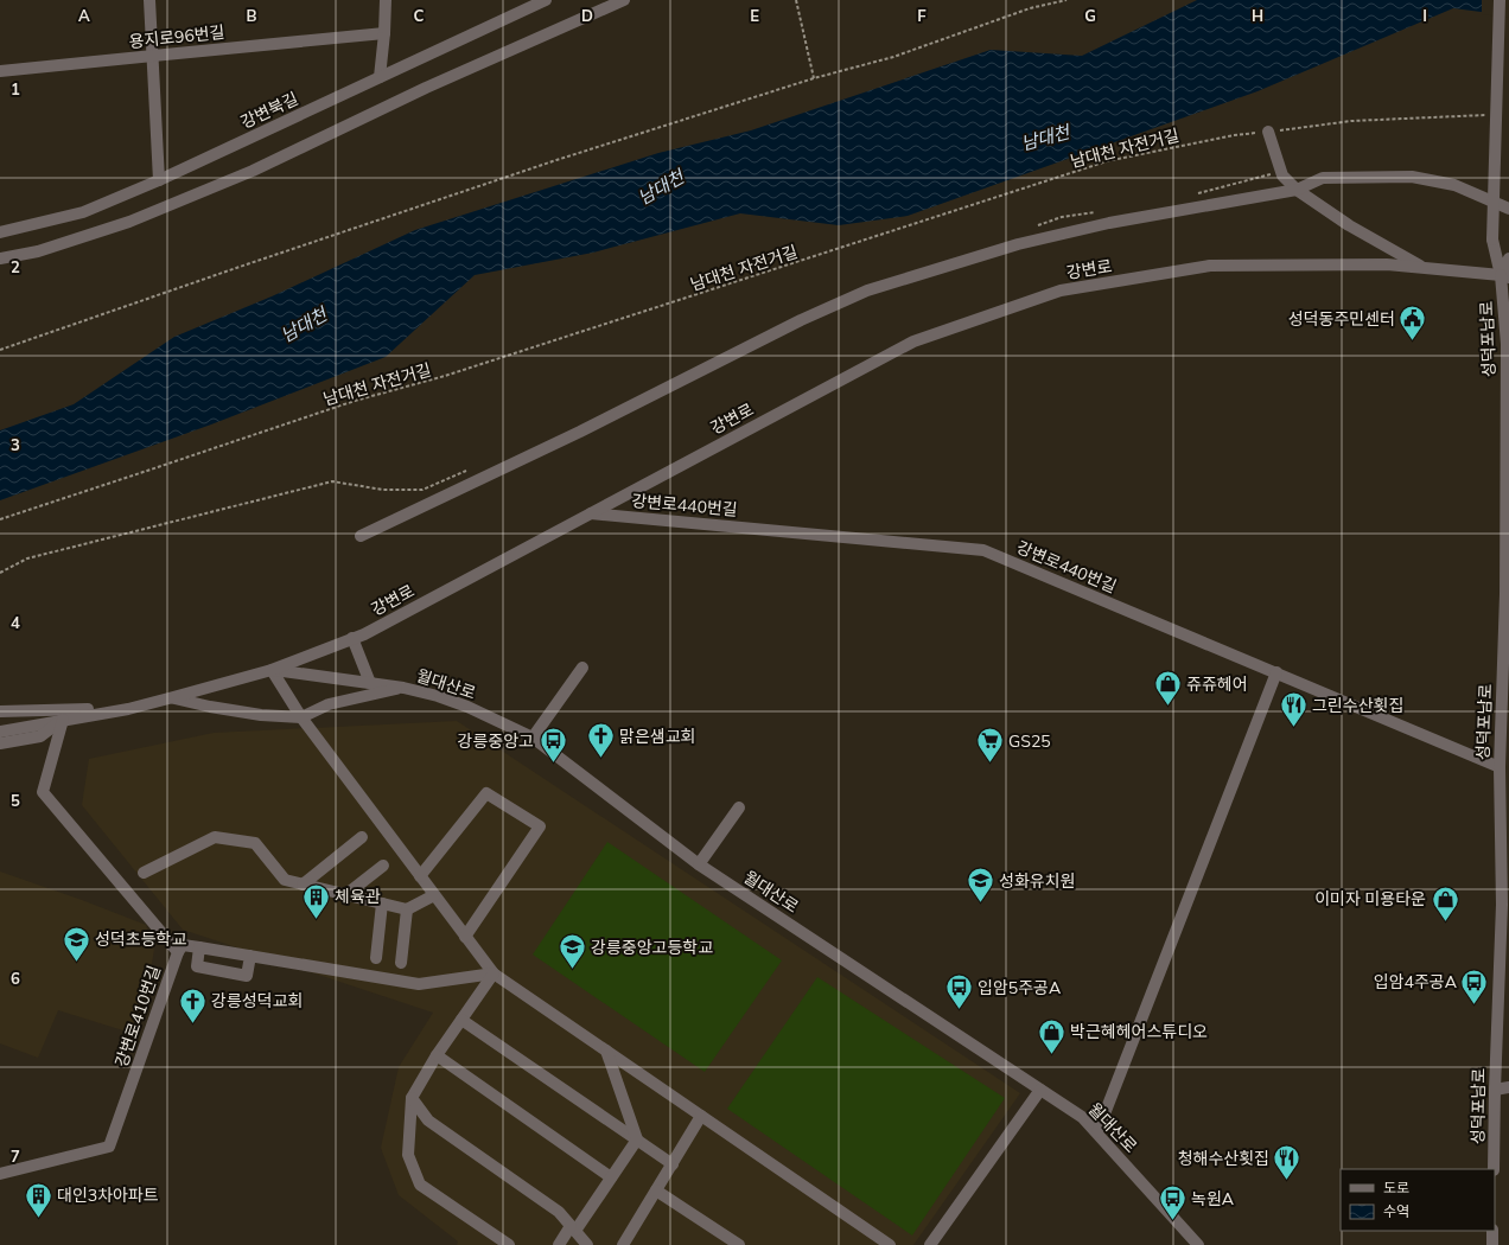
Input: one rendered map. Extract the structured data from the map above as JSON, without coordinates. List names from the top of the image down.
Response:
{
  "streets": {
    "street": [
      "용지로96번길",
      "강변북길",
      "강변로",
      "성덕포남로",
      "강변로440번길",
      "월대산로",
      "강변로410번길"
    ],
    "path": ["남대천 자전거길"]
  },
  "crossings": [
    ["강변로", "성덕포남로"],
    ["강변로", "강변로440번길"],
    ["강변로", "월대산로"],
    ["강변로", "강변로410번길"],
    ["성덕포남로", "강변로440번길"]
  ],
  "water": ["남대천"],
  "places": {
    "public building": ["성덕동주민센터"],
    "shop": ["쥬쥬헤어", "이미자 미용타운", "박근혜헤어스튜디오"],
    "restaurant": ["그린수산횟집", "청해수산횟집"],
    "church": ["맑은샘교회", "강릉성덕교회"],
    "bus stop": [
      "강릉중앙고",
      "입암4주공A",
      "입암5주공A",
      "녹원A"
    ],
    "supermarket": ["GS25"],
    "school or university": ["성화유치원", "성덕초등학교", "강릉중앙고등학교"],
    "building": ["체육관", "대인3차아파트"]
  },
  "legend": ["도로", "수역"],
  "grid": {
    "columns": [
      "A",
      "B",
      "C",
      "D",
      "E",
      "F",
      "G",
      "H",
      "I"
    ],
    "rows": [
      "1",
      "2",
      "3",
      "4",
      "5",
      "6",
      "7"
    ]
  }
}
